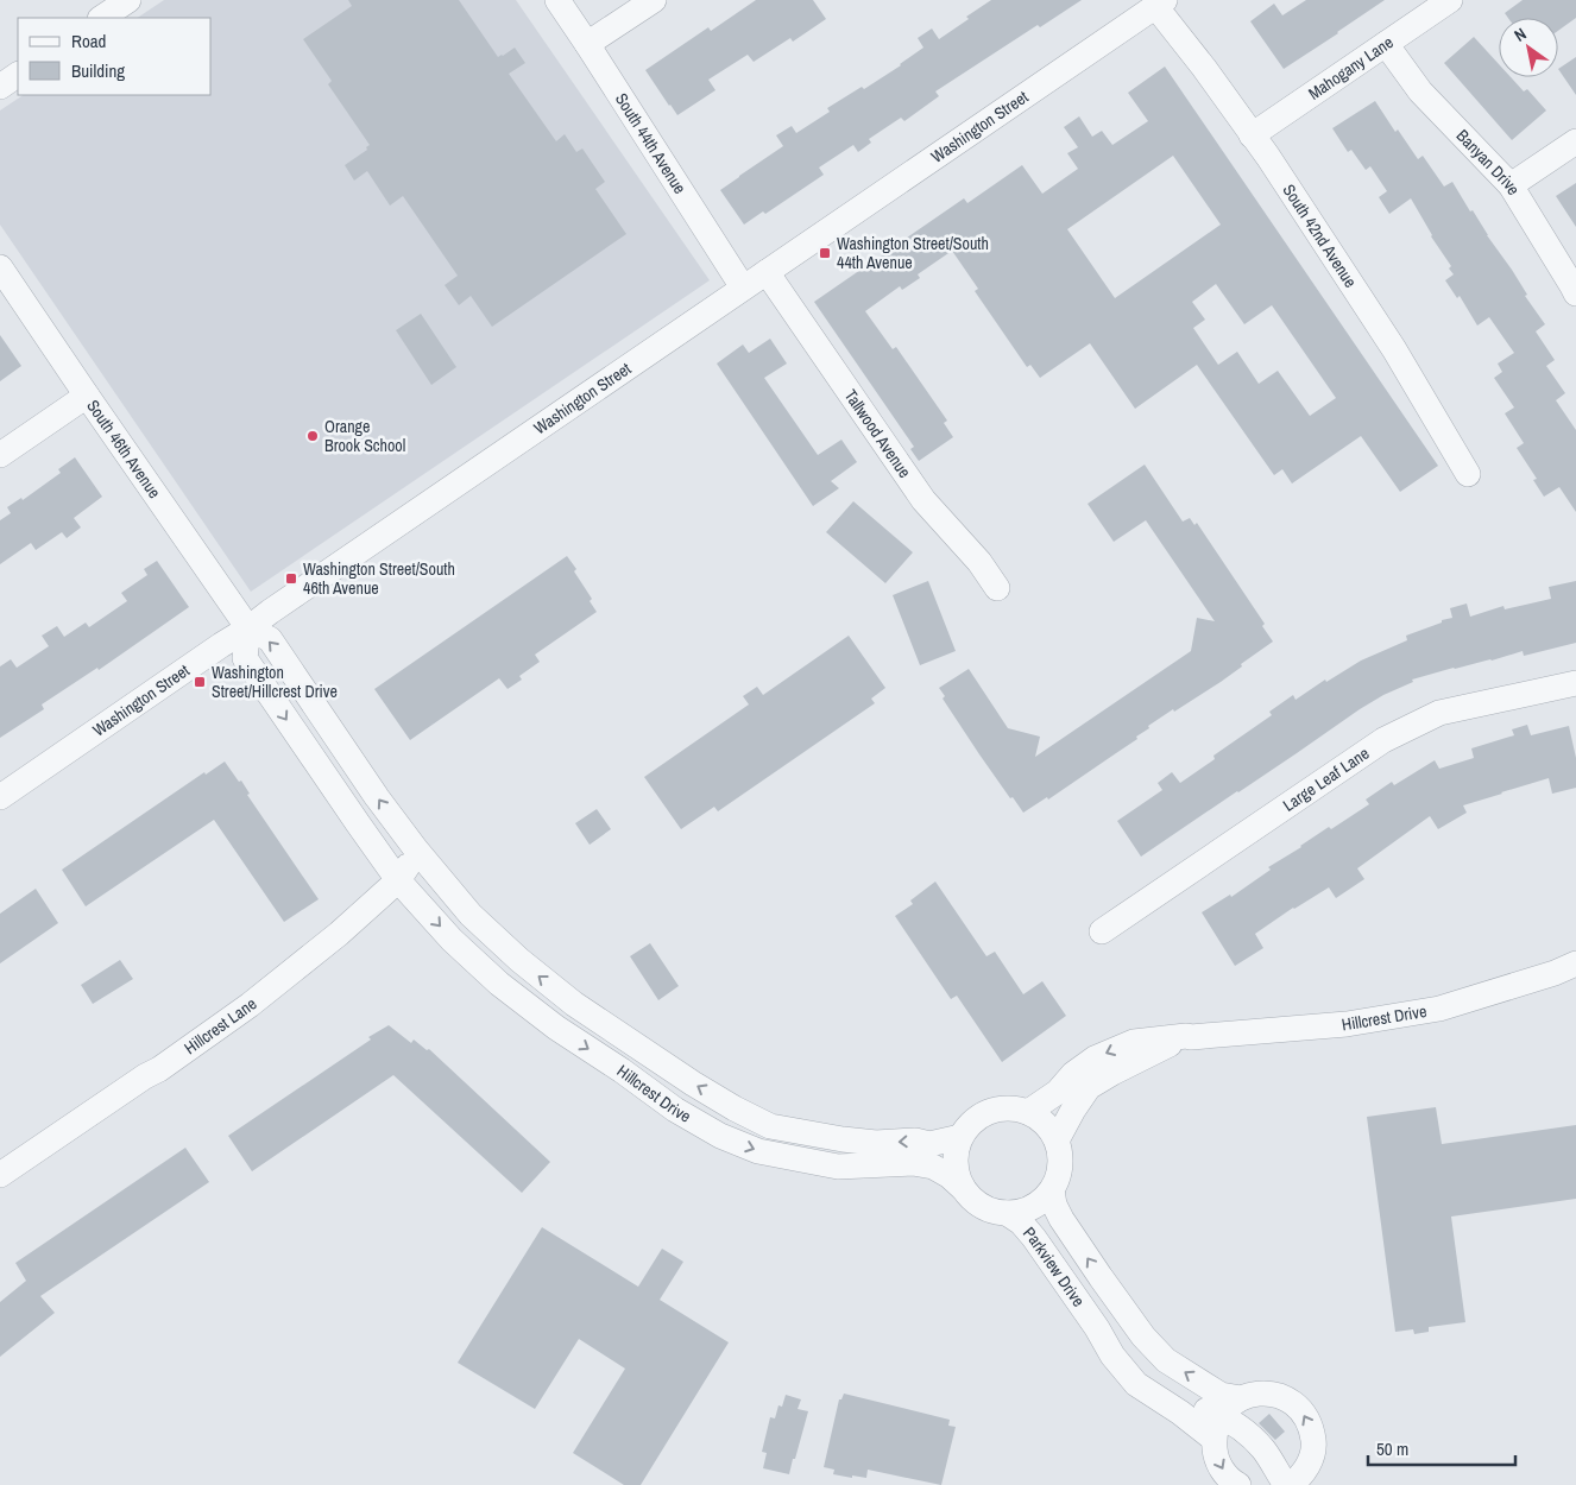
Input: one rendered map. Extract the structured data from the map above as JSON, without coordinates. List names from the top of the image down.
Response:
{
  "streets": {
    "street": [
      "Mahogany Lane",
      "Washington Street",
      "South 44th Avenue",
      "Banyan Drive",
      "South 42nd Avenue",
      "Tallwood Avenue",
      "South 46th Avenue",
      "Large Leaf Lane",
      "Hillcrest Drive",
      "Hillcrest Lane",
      "Parkview Drive"
    ]
  },
  "crossings": [
    ["Mahogany Lane", "Banyan Drive"],
    ["Mahogany Lane", "South 42nd Avenue"],
    ["Washington Street", "South 44th Avenue"],
    ["Washington Street", "South 42nd Avenue"],
    ["Washington Street", "Tallwood Avenue"],
    ["Washington Street", "South 46th Avenue"],
    ["South 46th Avenue", "Hillcrest Drive"],
    ["South 46th Avenue", "Hillcrest Lane"],
    ["Hillcrest Drive", "Hillcrest Lane"],
    ["Hillcrest Drive", "Parkview Drive"]
  ],
  "places": {
    "transit": ["Washington Street/South 44th Avenue", "Washington Street/South 46th Avenue", "Washington Street/Hillcrest Drive"],
    "other": ["Orange Brook School"]
  },
  "legend": ["Road", "Building"],
  "scale_bar": "50 m",
  "north": "top left"
}
